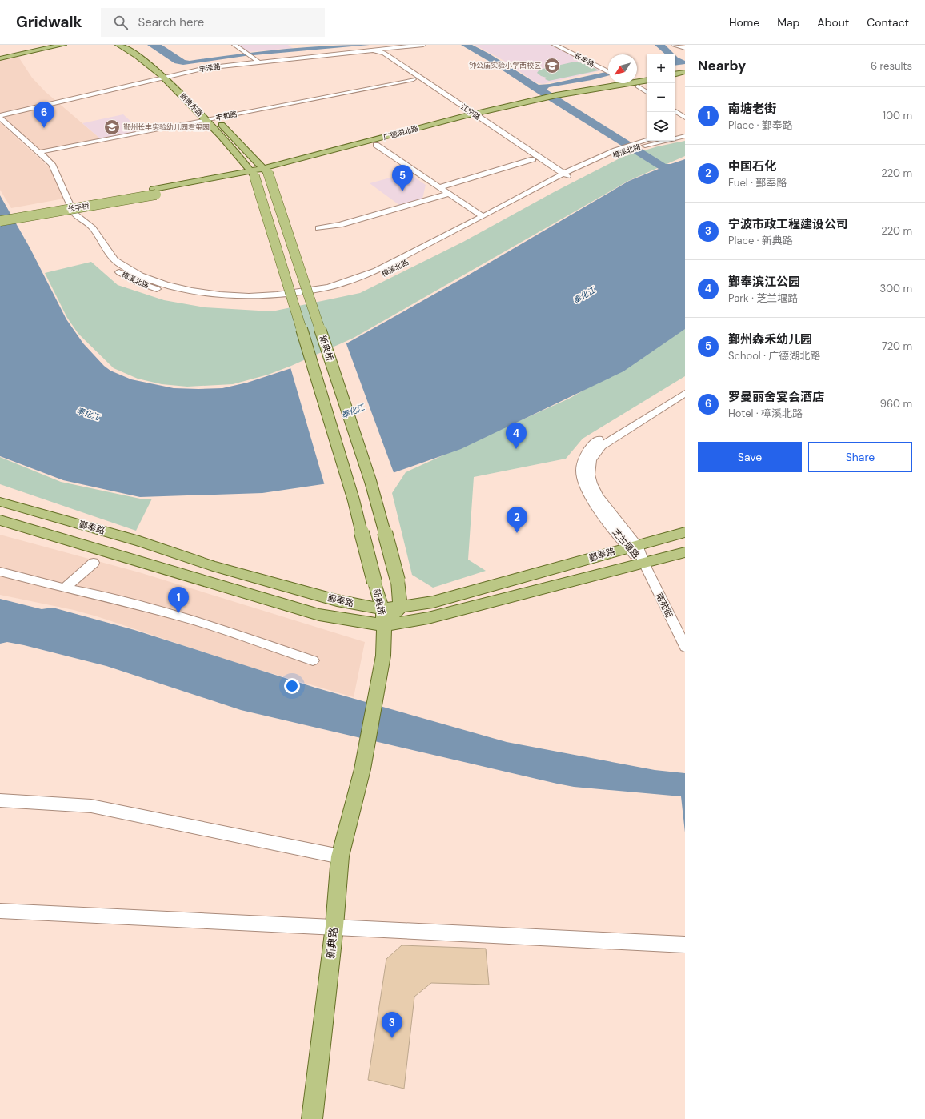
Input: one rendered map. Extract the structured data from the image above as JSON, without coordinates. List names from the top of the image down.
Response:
{
  "streets": {
    "main road": [
      "新典东路",
      "广德湖北路",
      "长丰桥",
      "新典桥",
      "鄞奉路",
      "新典路"
    ],
    "street": [
      "长丰路",
      "丰泽路",
      "江宁路",
      "丰和路",
      "樟溪北路",
      "芝兰堰路",
      "南苑街"
    ]
  },
  "crossings": [
    ["丰泽路", "新典东路"],
    ["丰泽路", "江宁路"],
    ["新典东路", "丰和路"],
    ["新典东路", "广德湖北路"],
    ["新典东路", "新典桥"],
    ["江宁路", "丰和路"],
    ["江宁路", "广德湖北路"],
    ["江宁路", "樟溪北路"],
    ["丰和路", "樟溪北路"],
    ["广德湖北路", "长丰桥"],
    ["广德湖北路", "新典桥"],
    ["新典桥", "鄞奉路"],
    ["新典桥", "新典路"],
    ["鄞奉路", "芝兰堰路"],
    ["鄞奉路", "南苑街"],
    ["鄞奉路", "新典路"],
    ["芝兰堰路", "南苑街"]
  ],
  "water": ["奉化江"],
  "places": {
    "school or university": ["钟公庙实验小学西校区", "鄞州长丰实验幼儿园君玺园"]
  },
  "north": "bottom left",
  "page": {
    "header": "Gridwalk",
    "search": "Search here",
    "nav": [
      "Home",
      "Map",
      "About",
      "Contact"
    ],
    "heading": ["Nearby", "6 results"],
    "map_buttons": ["+", "−"],
    "list": [
      {
        "mark": "1",
        "name": "南塘老街",
        "note": "Place · 鄞奉路",
        "value": "100 m"
      },
      {
        "mark": "2",
        "name": "中国石化",
        "note": "Fuel · 鄞奉路",
        "value": "220 m"
      },
      {
        "mark": "3",
        "name": "宁波市政工程建设公司",
        "note": "Place · 新典路",
        "value": "220 m"
      },
      {
        "mark": "4",
        "name": "鄞奉滨江公园",
        "note": "Park · 芝兰堰路",
        "value": "300 m"
      },
      {
        "mark": "5",
        "name": "鄞州森禾幼儿园",
        "note": "School · 广德湖北路",
        "value": "720 m"
      },
      {
        "mark": "6",
        "name": "罗曼丽舍宴会酒店",
        "note": "Hotel · 樟溪北路",
        "value": "960 m"
      }
    ],
    "pins": [
      "6",
      "5",
      "4",
      "2",
      "1",
      "3"
    ],
    "buttons": ["Save", "Share"]
  }
}
